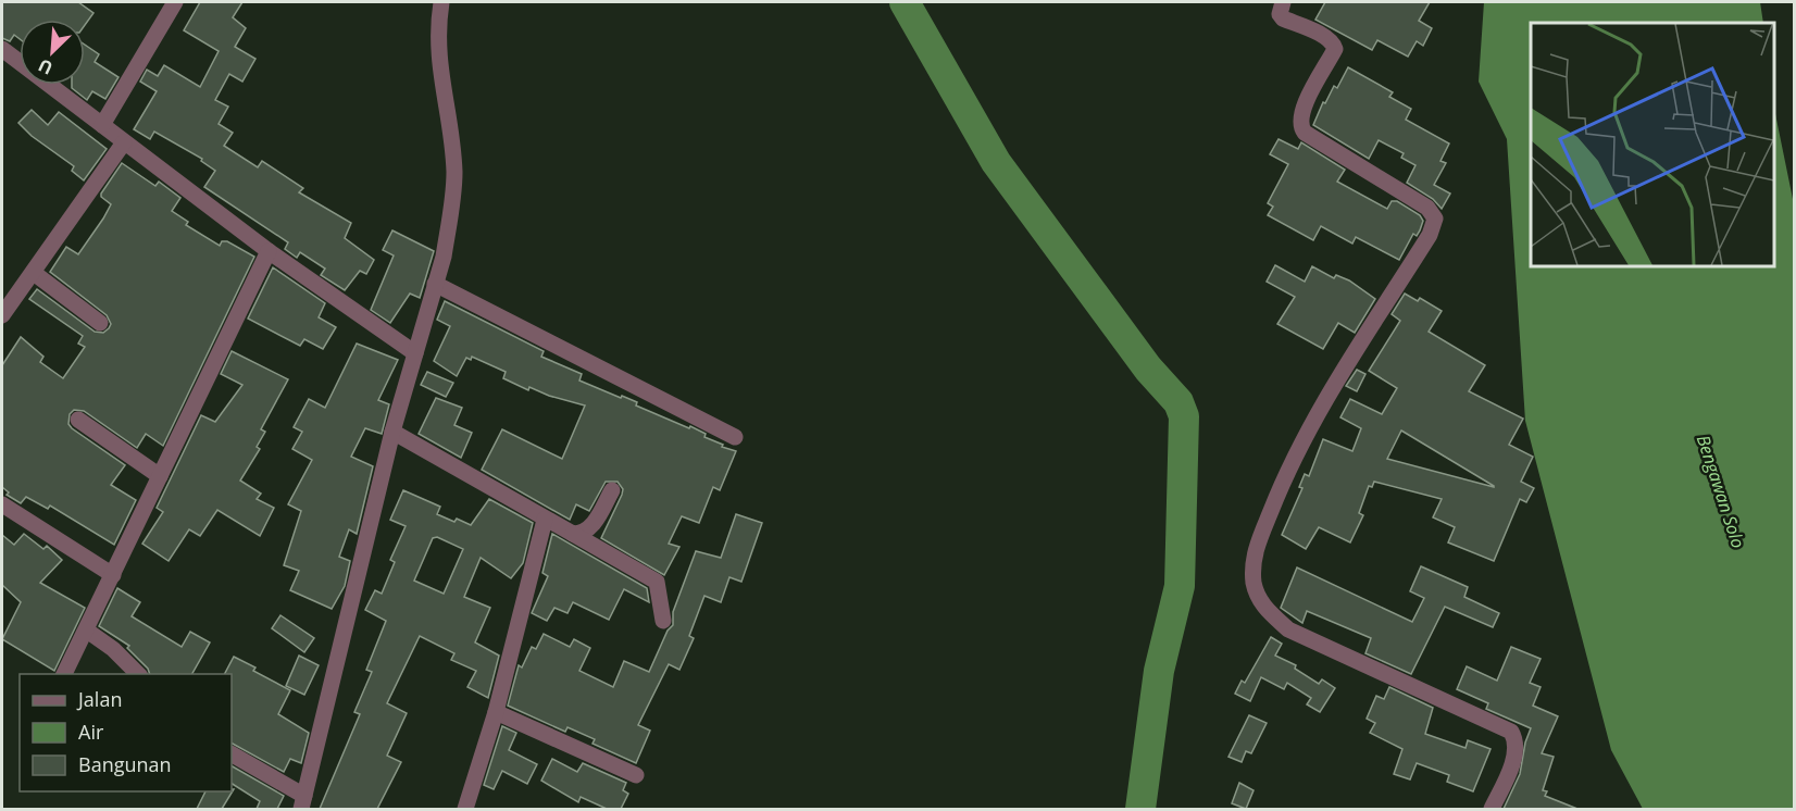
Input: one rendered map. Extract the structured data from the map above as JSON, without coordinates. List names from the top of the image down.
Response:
{
  "water": ["Bengawan Solo"],
  "legend": ["Jalan", "Air", "Bangunan"],
  "north": "bottom left"
}
